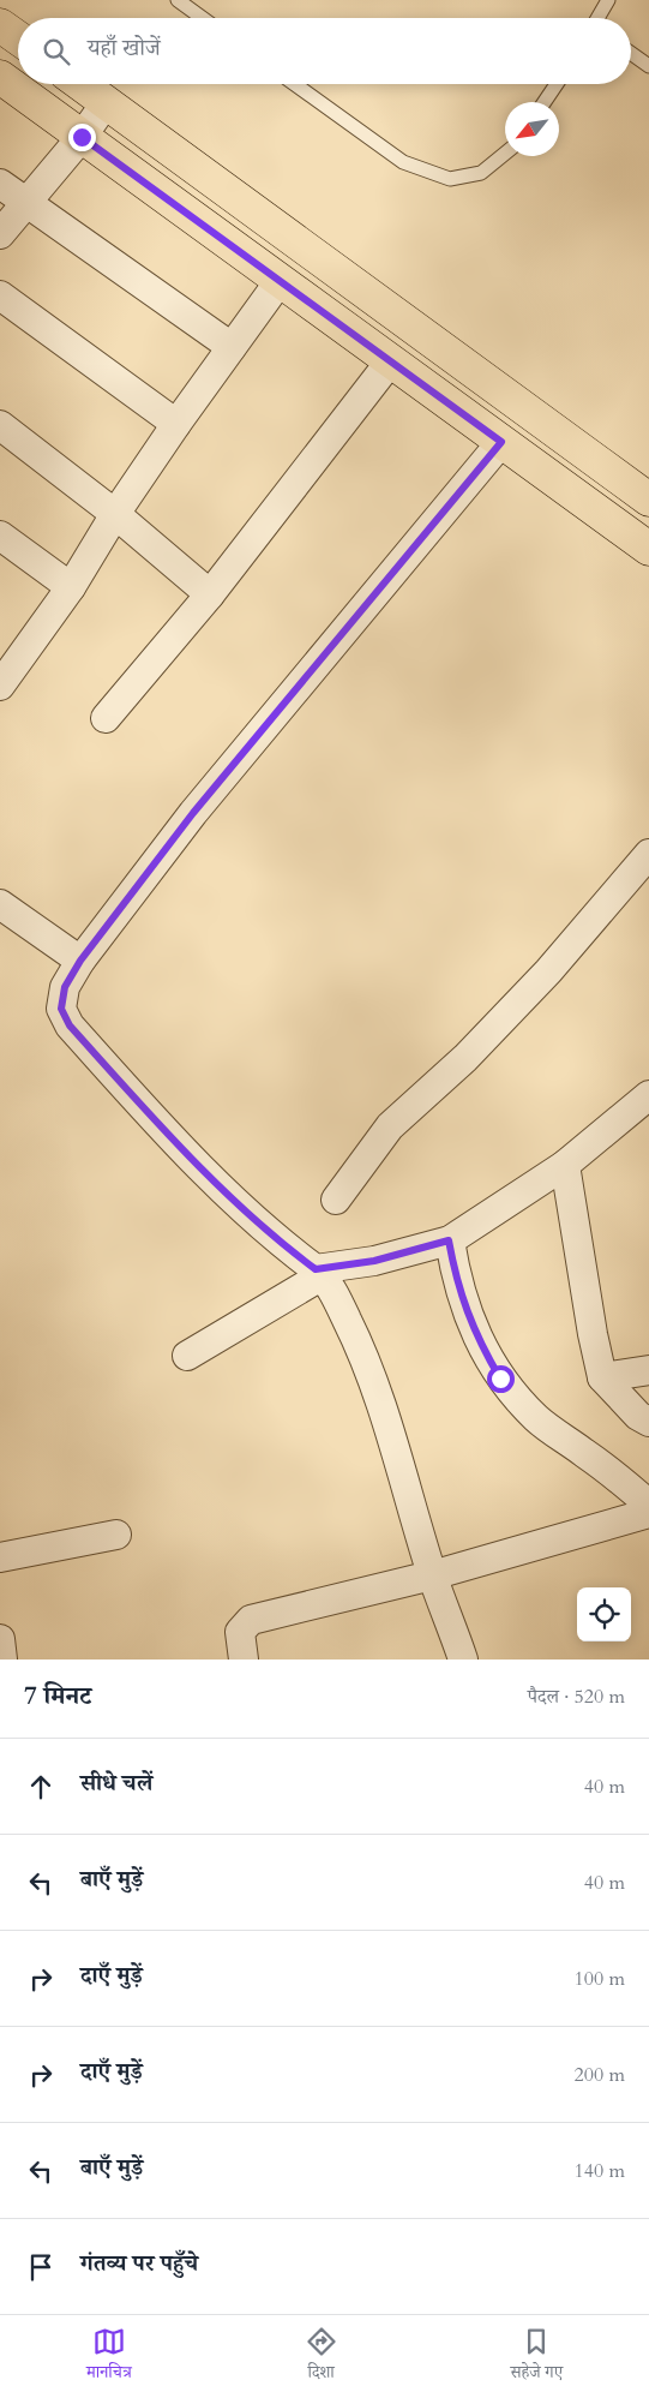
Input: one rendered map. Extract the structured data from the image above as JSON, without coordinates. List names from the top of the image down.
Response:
{
  "north": "bottom left",
  "page": {
    "search": "यहाँ खोजें",
    "heading": ["7 मिनट", "पैदल · 520 m"],
    "list": [
      ["सीधे चलें", "40 m"],
      ["बाएँ मुड़ें", "40 m"],
      ["दाएँ मुड़ें", "100 m"],
      ["दाएँ मुड़ें", "200 m"],
      ["बाएँ मुड़ें", "140 m"],
      "गंतव्य पर पहुँचे"
    ],
    "nav": ["मानचित्र", "दिशा", "सहेजे गए"]
  }
}
